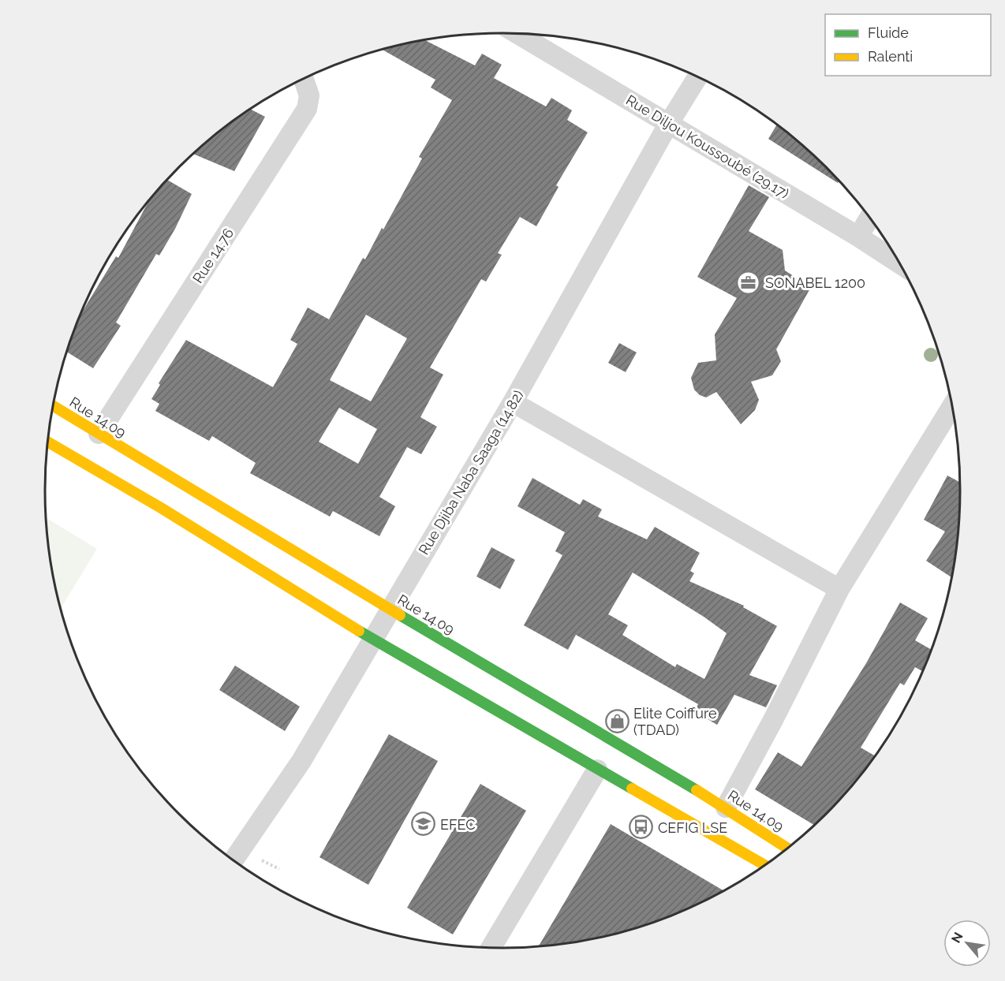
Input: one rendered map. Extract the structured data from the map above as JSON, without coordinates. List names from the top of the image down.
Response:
{
  "streets": {
    "street": [
      "Rue Diljou Koussoubé (29.17)",
      "Rue 14.76",
      "Rue 14.09",
      "Rue Djiba Naba Saaga (14.82)"
    ]
  },
  "crossings": [
    ["Rue Diljou Koussoubé (29.17)", "Rue Djiba Naba Saaga (14.82)"],
    ["Rue 14.76", "Rue 14.09"],
    ["Rue 14.09", "Rue Djiba Naba Saaga (14.82)"]
  ],
  "places": {
    "office": ["SONABEL 1200"],
    "shop": ["Elite Coiffure (TDAD)"],
    "school or university": ["EFEC"],
    "bus stop": ["CEFIG LSE"]
  },
  "legend": ["Fluide", "Ralenti"],
  "north": "top left"
}
